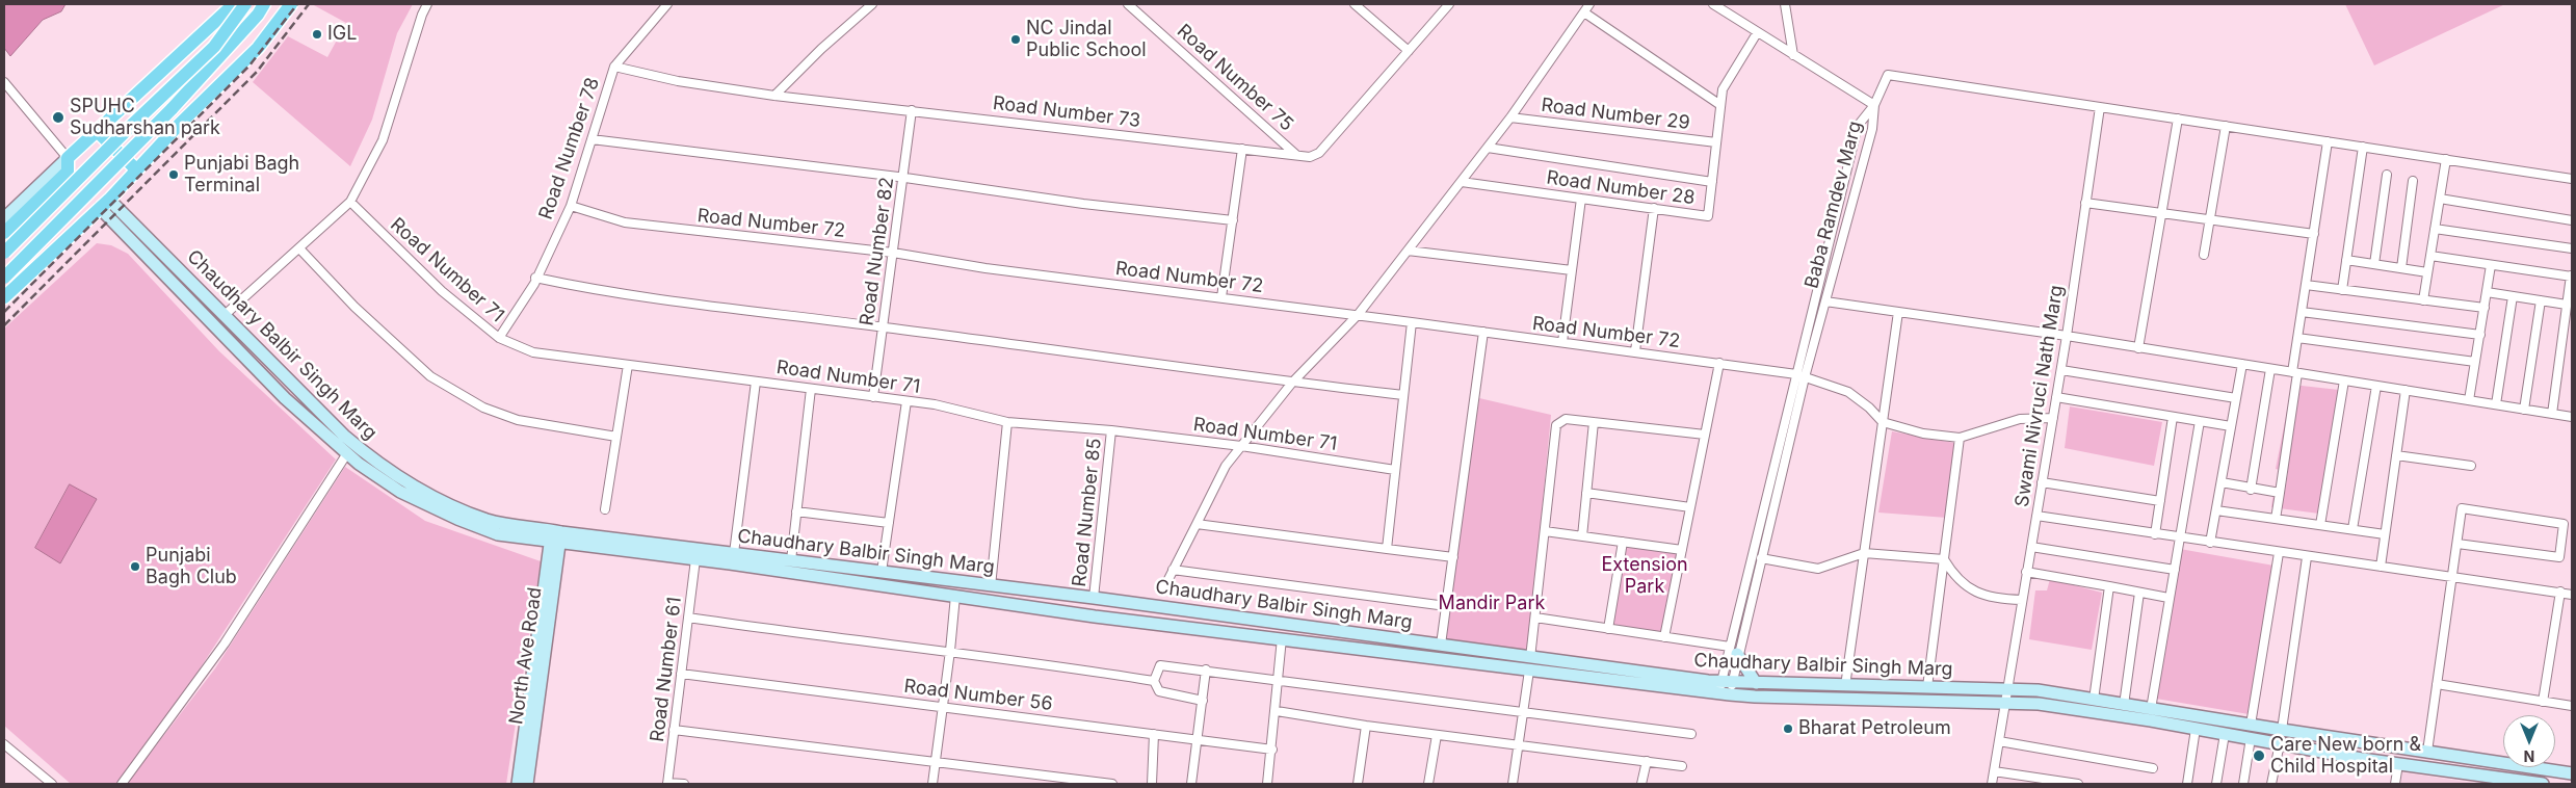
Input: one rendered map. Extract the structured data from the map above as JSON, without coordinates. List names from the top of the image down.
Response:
{
  "streets": {
    "street": [
      "Road Number 75",
      "Road Number 73",
      "Road Number 29",
      "Road Number 78",
      "Road Number 28",
      "Baba Ramdev Marg",
      "Road Number 72",
      "Road Number 82",
      "Road Number 71",
      "Chaudhary Balbir Singh Marg",
      "Swami Nivruci Nath Marg",
      "Road Number 85",
      "North Ave Road",
      "Road Number 61",
      "Road Number 56"
    ]
  },
  "crossings": [
    ["Road Number 75", "Road Number 73"],
    ["Road Number 73", "Road Number 78"],
    ["Road Number 73", "Road Number 82"],
    ["Road Number 29", "Road Number 28"],
    ["Road Number 78", "Road Number 72"],
    ["Road Number 78", "Road Number 71"],
    ["Baba Ramdev Marg", "Road Number 72"],
    ["Baba Ramdev Marg", "Chaudhary Balbir Singh Marg"],
    ["Road Number 72", "Road Number 82"],
    ["Road Number 82", "Road Number 71"],
    ["Road Number 71", "Road Number 85"],
    ["Chaudhary Balbir Singh Marg", "Swami Nivruci Nath Marg"],
    ["Chaudhary Balbir Singh Marg", "Road Number 85"],
    ["Chaudhary Balbir Singh Marg", "North Ave Road"],
    ["Chaudhary Balbir Singh Marg", "Road Number 61"],
    ["Road Number 61", "Road Number 56"]
  ],
  "parks": ["Extension Park", "Mandir Park"],
  "places": [
    "IGL",
    "NC Jindal Public School",
    "SPUHC Sudharshan park",
    "Punjabi Bagh Terminal",
    "Punjabi Bagh Club",
    "Bharat Petroleum",
    "Care New born & Child Hospital"
  ],
  "north": "bottom"
}
